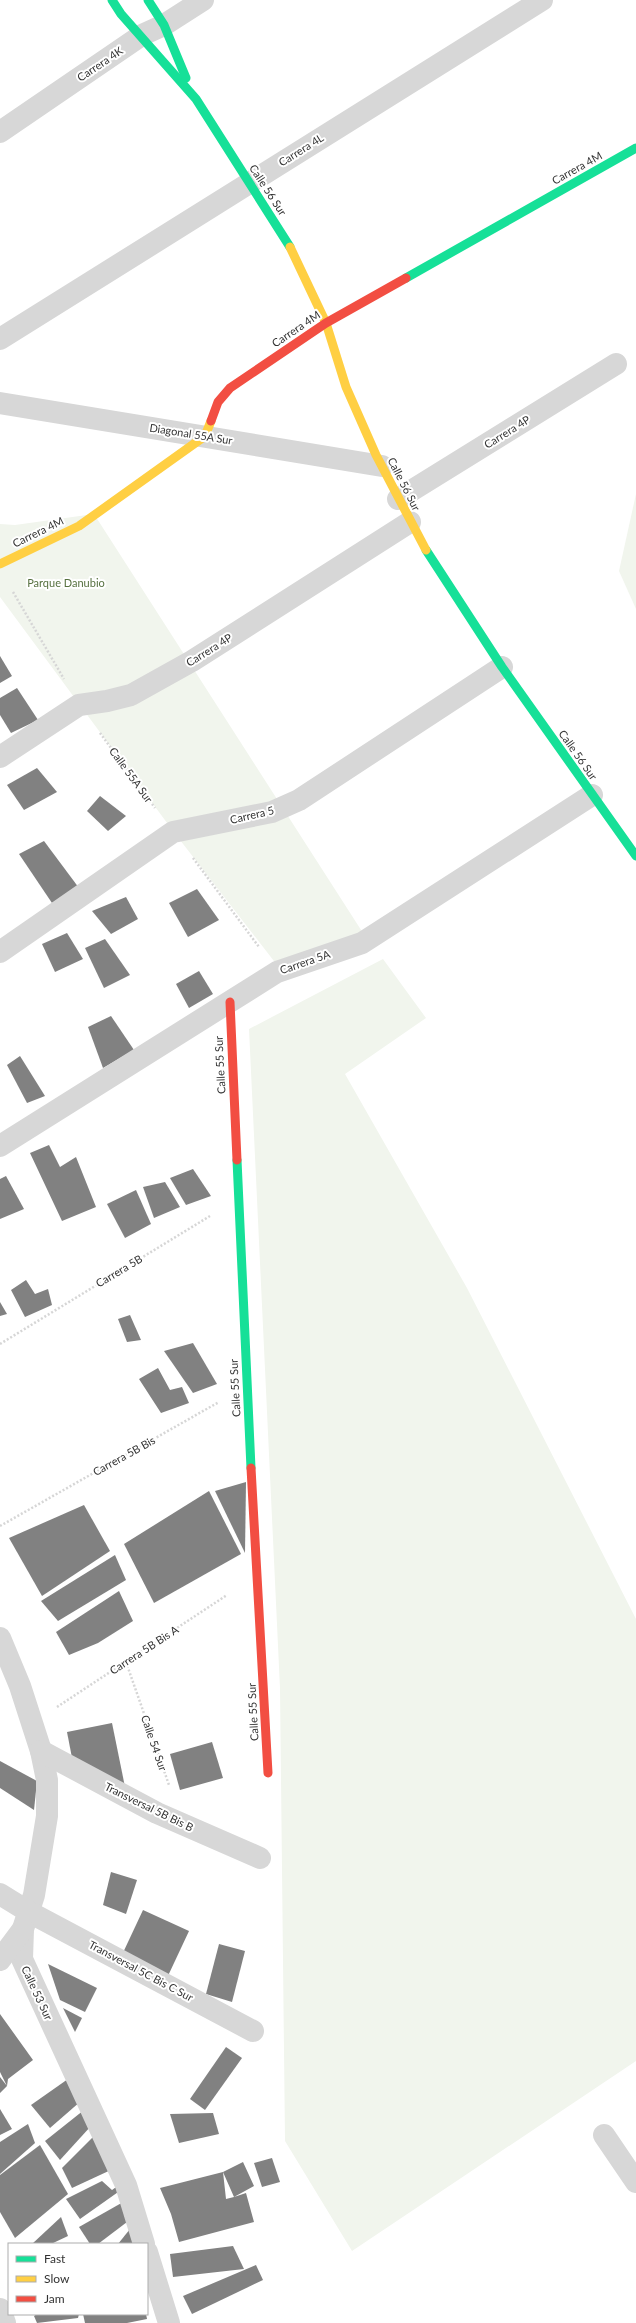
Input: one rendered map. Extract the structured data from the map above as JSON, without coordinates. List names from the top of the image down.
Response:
{
  "streets": {
    "street": [
      "Carrera 4K",
      "Carrera 4L",
      "Carrera 4M",
      "Calle 56 Sur",
      "Carrera 4P",
      "Diagonal 55A Sur",
      "Carrera 5",
      "Carrera 5A",
      "Calle 55 Sur",
      "Transversal 5B Bis B",
      "Transversal 5C Bis C Sur",
      "Calle 53 Sur"
    ],
    "path": [
      "Calle 55A Sur",
      "Carrera 5B",
      "Carrera 5B Bis",
      "Carrera 5B Bis A",
      "Calle 54 Sur"
    ]
  },
  "crossings": [
    ["Carrera 4K", "Calle 56 Sur"],
    ["Carrera 4L", "Calle 56 Sur"],
    ["Carrera 4M", "Calle 56 Sur"],
    ["Carrera 4M", "Diagonal 55A Sur"],
    ["Calle 56 Sur", "Carrera 4P"],
    ["Calle 56 Sur", "Diagonal 55A Sur"],
    ["Calle 56 Sur", "Carrera 5"],
    ["Calle 56 Sur", "Carrera 5A"],
    ["Carrera 4P", "Calle 55A Sur"],
    ["Calle 55A Sur", "Carrera 5"],
    ["Calle 55A Sur", "Carrera 5A"],
    ["Carrera 5A", "Calle 55 Sur"],
    ["Calle 55 Sur", "Carrera 5B"],
    ["Calle 55 Sur", "Carrera 5B Bis"],
    ["Calle 55 Sur", "Carrera 5B Bis A"],
    ["Carrera 5B Bis A", "Calle 54 Sur"],
    ["Carrera 5B Bis A", "Calle 53 Sur"],
    ["Calle 54 Sur", "Transversal 5B Bis B"],
    ["Transversal 5B Bis B", "Calle 53 Sur"],
    ["Transversal 5C Bis C Sur", "Calle 53 Sur"]
  ],
  "parks": ["Parque Danubio"],
  "legend": ["Fast", "Slow", "Jam"]
}
